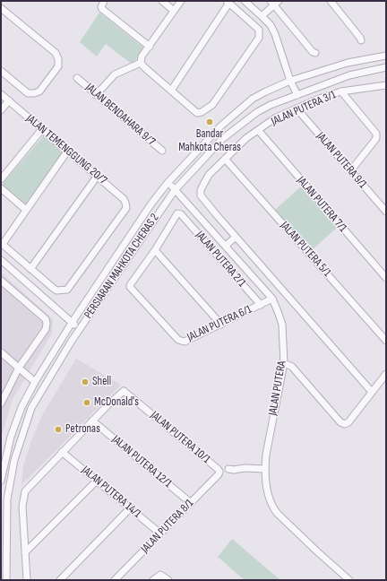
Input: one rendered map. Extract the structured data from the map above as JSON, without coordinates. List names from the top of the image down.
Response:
{
  "streets": {
    "street": [
      "JALAN PUTERA 3/1",
      "JALAN BENDAHARA 9/7",
      "JALAN TEMENGGUNG 20/7",
      "JALAN PUTERA 9/1",
      "JALAN PUTERA 7/1",
      "JALAN PUTERA 5/1",
      "JALAN PUTERA 2/1",
      "PERSIARAN MAHKOTA CHERAS 2",
      "JALAN PUTERA 6/1",
      "JALAN PUTERA",
      "JALAN PUTERA 10/1",
      "JALAN PUTERA 12/1",
      "JALAN PUTERA 14/1",
      "JALAN PUTERA 8/1"
    ]
  },
  "crossings": [
    ["JALAN PUTERA 3/1", "JALAN PUTERA 9/1"],
    ["JALAN PUTERA 3/1", "JALAN PUTERA 7/1"],
    ["JALAN PUTERA 3/1", "JALAN PUTERA 5/1"],
    ["JALAN PUTERA 2/1", "JALAN PUTERA 6/1"],
    ["PERSIARAN MAHKOTA CHERAS 2", "JALAN PUTERA"],
    ["JALAN PUTERA 6/1", "JALAN PUTERA"],
    ["JALAN PUTERA 10/1", "JALAN PUTERA 12/1"],
    ["JALAN PUTERA 10/1", "JALAN PUTERA 8/1"],
    ["JALAN PUTERA 12/1", "JALAN PUTERA 8/1"],
    ["JALAN PUTERA 14/1", "JALAN PUTERA 8/1"]
  ],
  "places": [
    "Bandar Mahkota Cheras",
    "Shell",
    "McDonald's",
    "Petronas"
  ]
}
